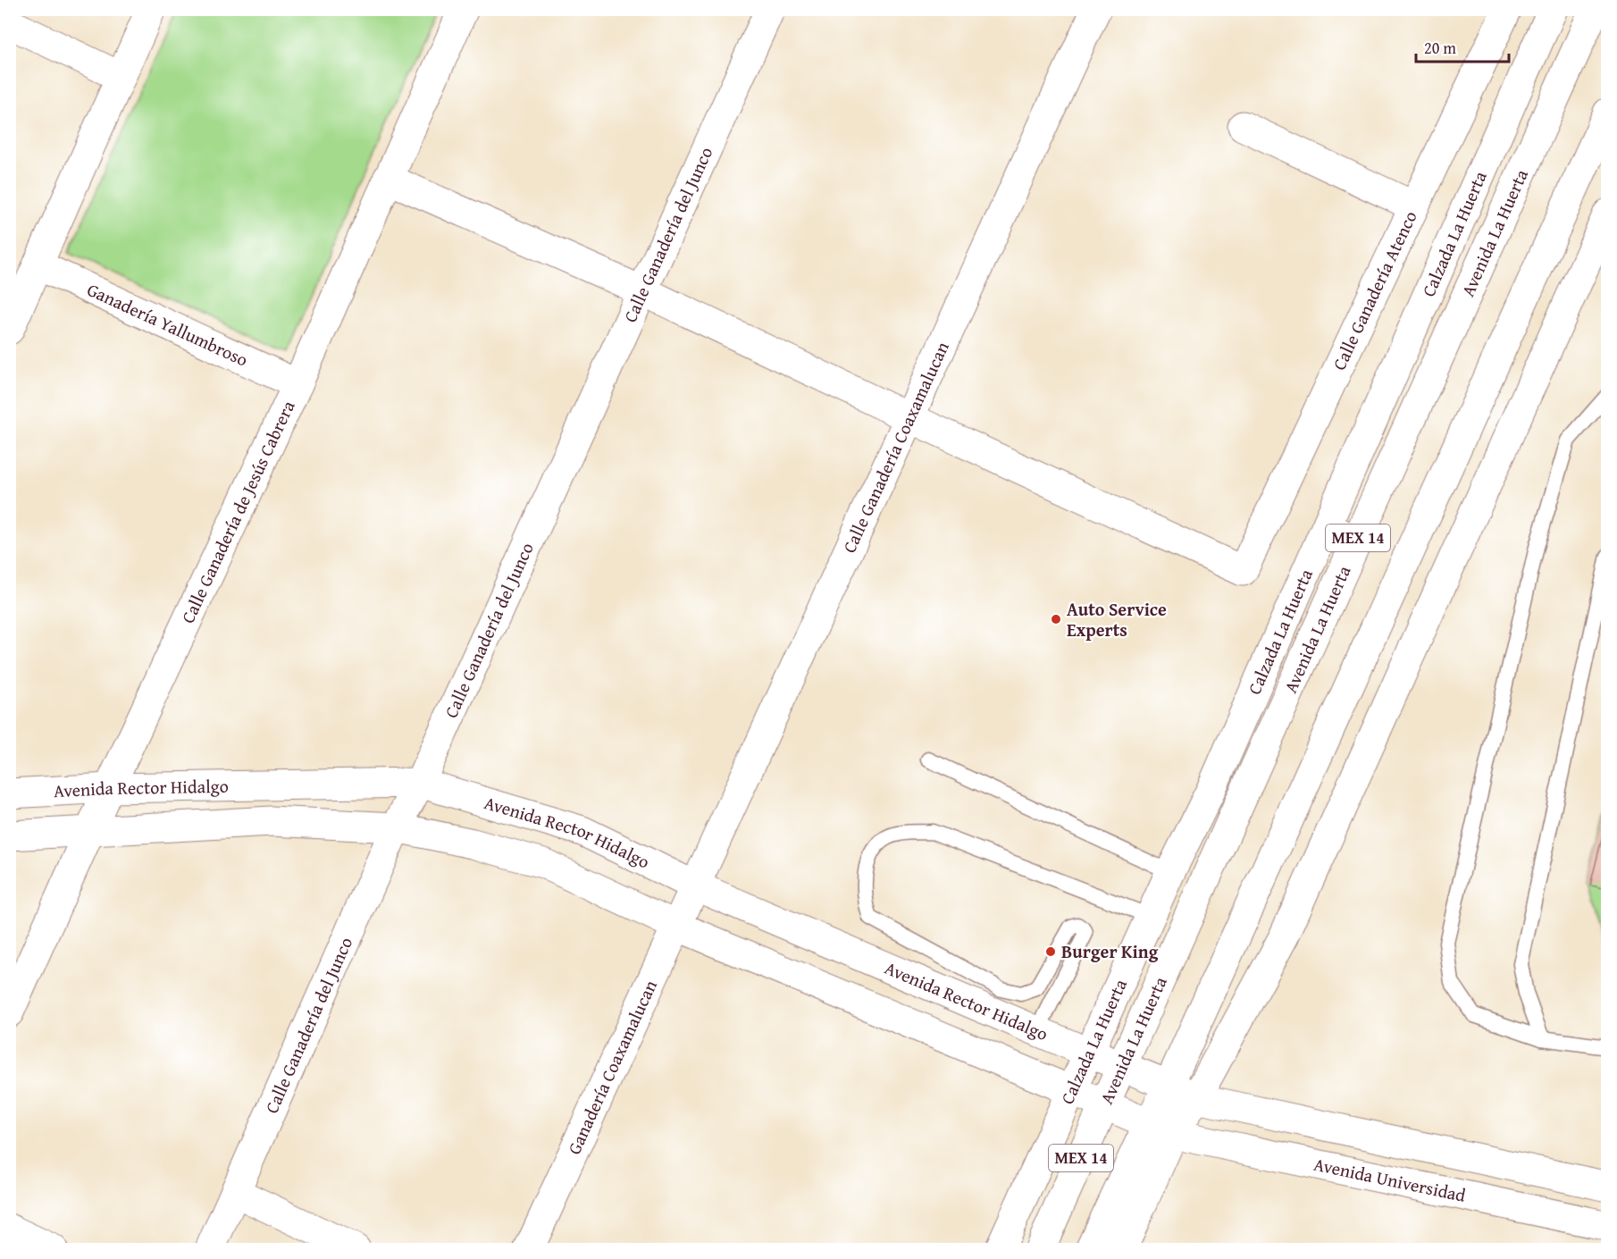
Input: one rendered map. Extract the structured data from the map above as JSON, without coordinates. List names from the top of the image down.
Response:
{
  "streets": {
    "street": [
      "Calle Ganadería del Junco",
      "Calzada La Huerta",
      "Avenida La Huerta",
      "Calle Ganadería Atenco",
      "Ganadería Yallumbroso",
      "Calle Ganadería Coaxamalucan",
      "Calle Ganadería de Jesús Cabrera",
      "MEX 14",
      "Avenida Rector Hidalgo",
      "Ganadería Coaxamalucan",
      "Avenida Universidad"
    ]
  },
  "crossings": [
    ["Calle Ganadería del Junco", "Avenida Rector Hidalgo"],
    ["Calzada La Huerta", "Avenida Rector Hidalgo"],
    ["Avenida La Huerta", "Avenida Rector Hidalgo"],
    ["Avenida La Huerta", "Avenida Universidad"],
    ["Calle Ganadería Atenco", "Calle Ganadería Coaxamalucan"],
    ["Ganadería Yallumbroso", "Calle Ganadería de Jesús Cabrera"],
    ["Calle Ganadería Coaxamalucan", "Avenida Rector Hidalgo"],
    ["Calle Ganadería Coaxamalucan", "Ganadería Coaxamalucan"],
    ["Calle Ganadería de Jesús Cabrera", "Avenida Rector Hidalgo"],
    ["MEX 14", "Avenida Rector Hidalgo"],
    ["MEX 14", "Avenida Universidad"],
    ["Avenida Rector Hidalgo", "Ganadería Coaxamalucan"],
    ["Avenida Rector Hidalgo", "Avenida Universidad"]
  ],
  "places": ["Auto Service Experts", "Burger King"],
  "scale_bar": "20 m"
}
